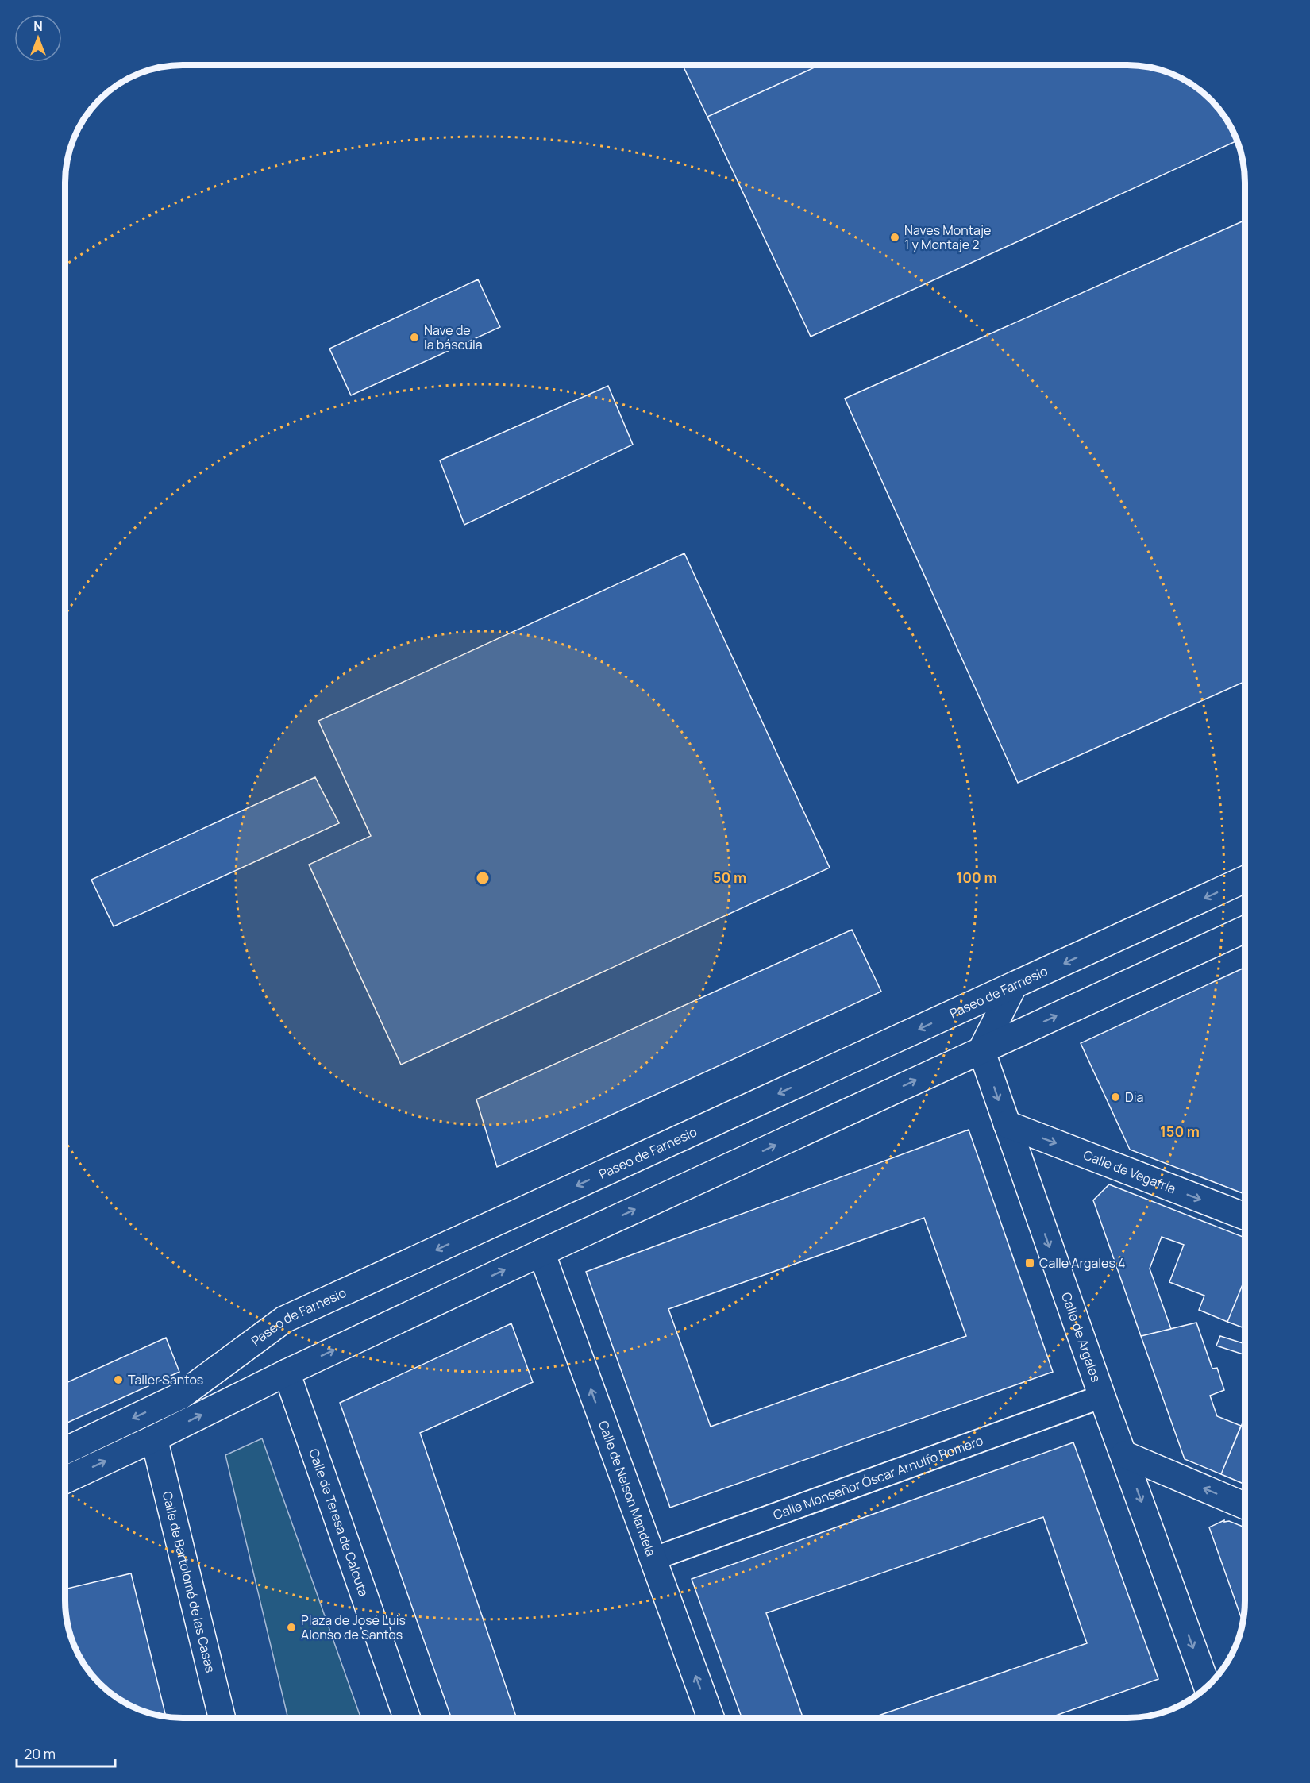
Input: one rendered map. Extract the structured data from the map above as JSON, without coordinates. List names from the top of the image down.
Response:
{
  "streets": {
    "main road": [
      "Paseo de Farnesio",
      "Calle de Vegafría",
      "Calle de Argales",
      "Calle de Nelson Mandela",
      "Calle de Teresa de Calcuta",
      "Calle de Bartolomé de las Casas"
    ],
    "street": ["Calle Monseñor Óscar Arnulfo Romero"]
  },
  "crossings": [
    ["Calle de Vegafría", "Calle de Argales"],
    ["Calle de Argales", "Calle Monseñor Óscar Arnulfo Romero"],
    ["Calle Monseñor Óscar Arnulfo Romero", "Calle de Nelson Mandela"]
  ],
  "one_way": ["Calle de Vegafría", "Calle de Argales", "Calle de Nelson Mandela"],
  "places": {
    "other": [
      "Naves Montaje 1 y Montaje 2",
      "Nave de la báscula",
      "Dia",
      "Taller Santos",
      "Plaza de José Luis Alonso de Santos"
    ],
    "transit": ["Calle Argales 4"]
  },
  "scale_bar": "20 m",
  "north": "top",
  "rings": ["50 m", "100 m", "150 m"]
}
